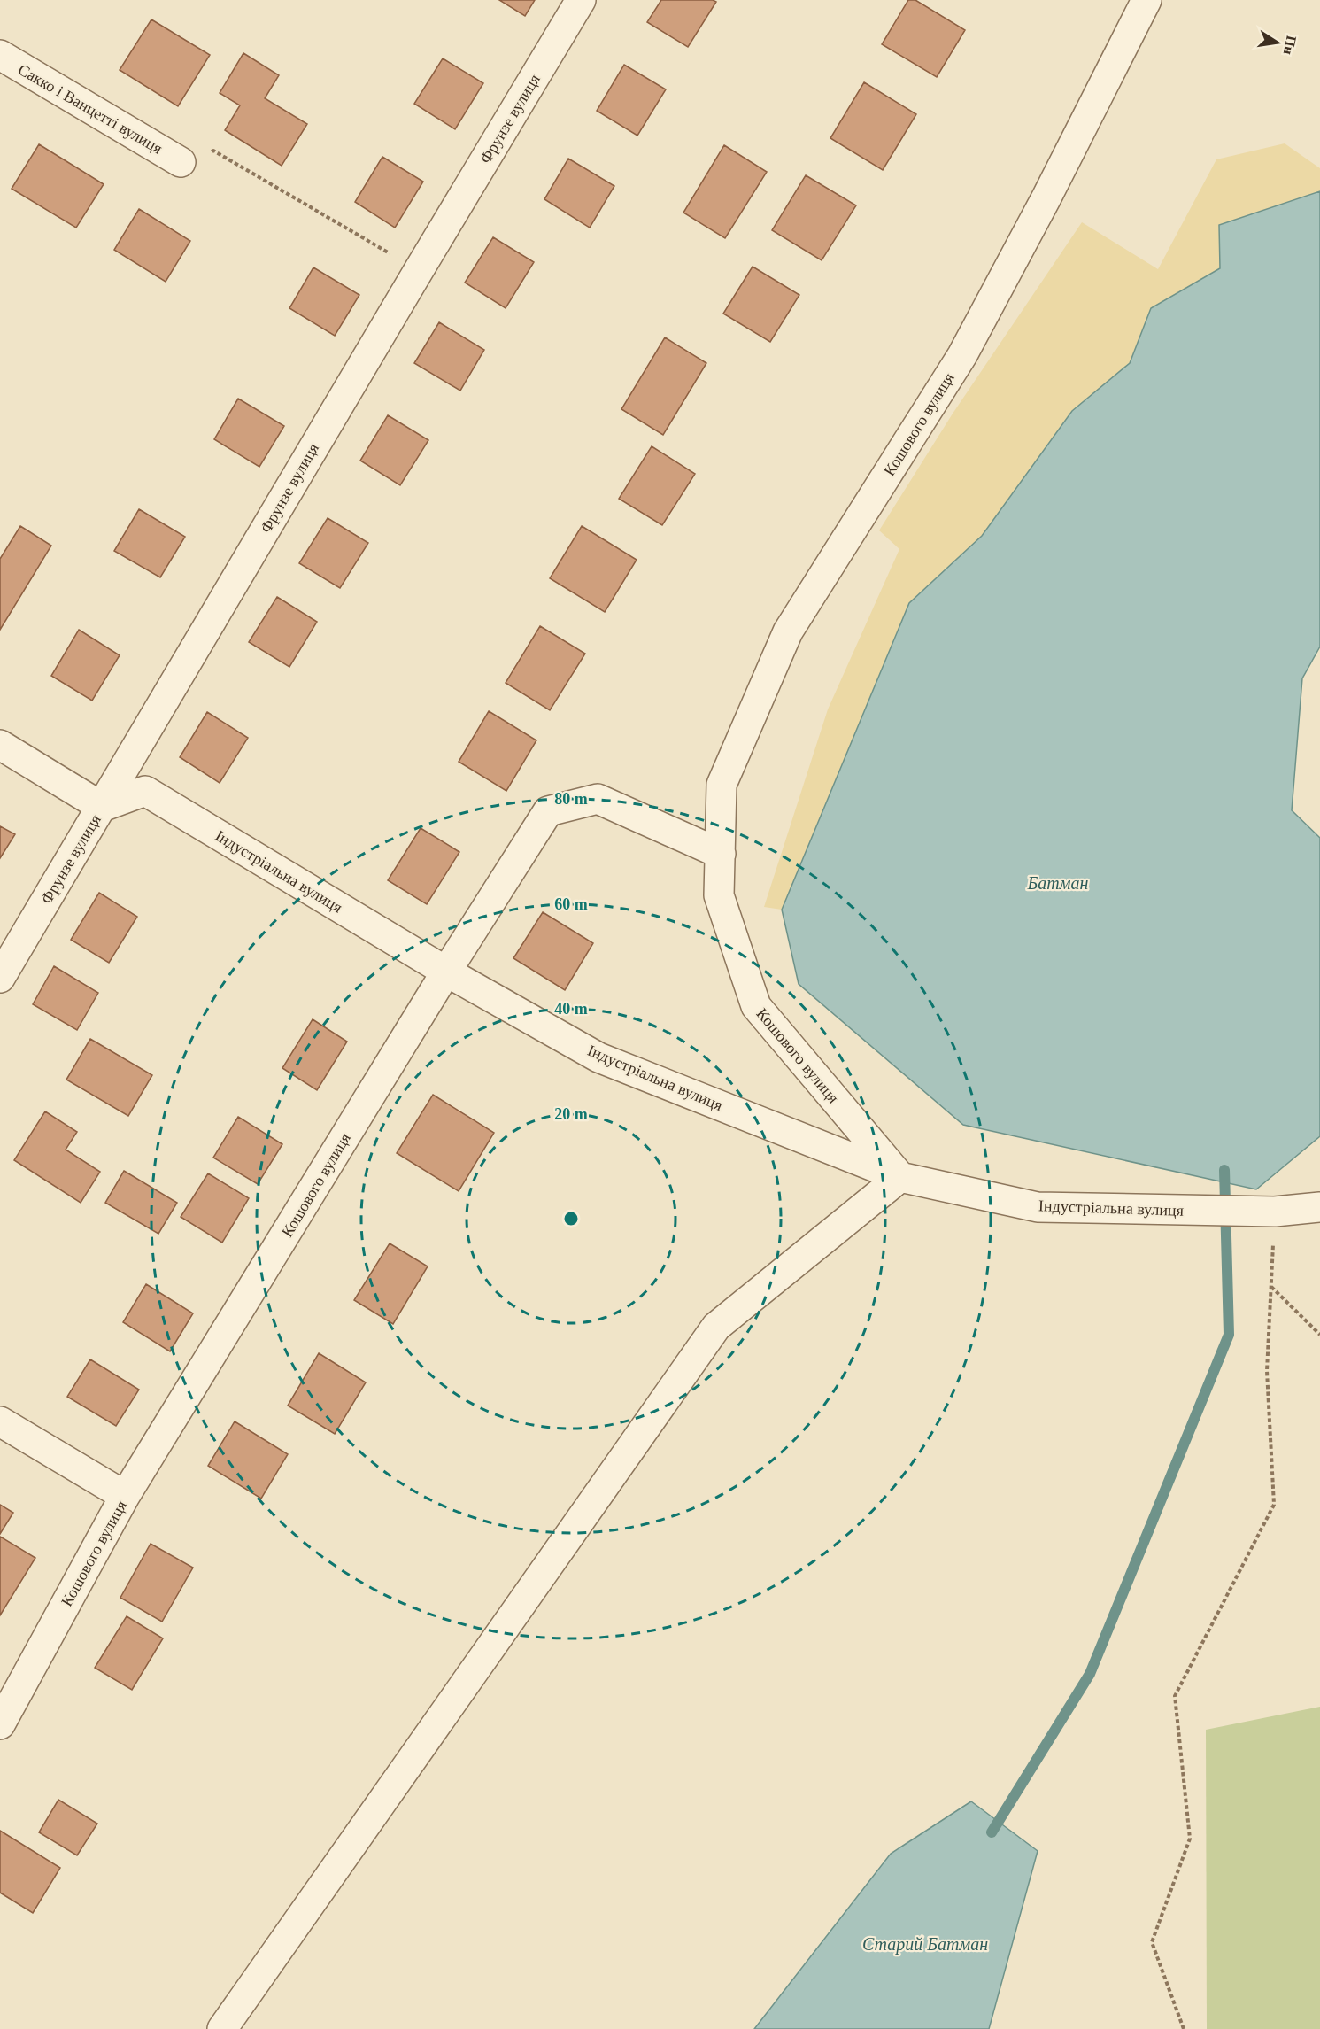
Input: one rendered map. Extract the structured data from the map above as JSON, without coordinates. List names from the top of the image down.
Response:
{
  "streets": {
    "street": [
      "Сакко і Ванцетті вулиця",
      "Фрунзе вулиця",
      "Кошового вулиця",
      "Індустріальна вулиця"
    ]
  },
  "crossings": [
    ["Фрунзе вулиця", "Індустріальна вулиця"],
    ["Кошового вулиця", "Індустріальна вулиця"]
  ],
  "water": ["Батман", "Старий Батман"],
  "north": "right",
  "rings": [
    "80 m",
    "60 m",
    "40 m",
    "20 m"
  ]
}
